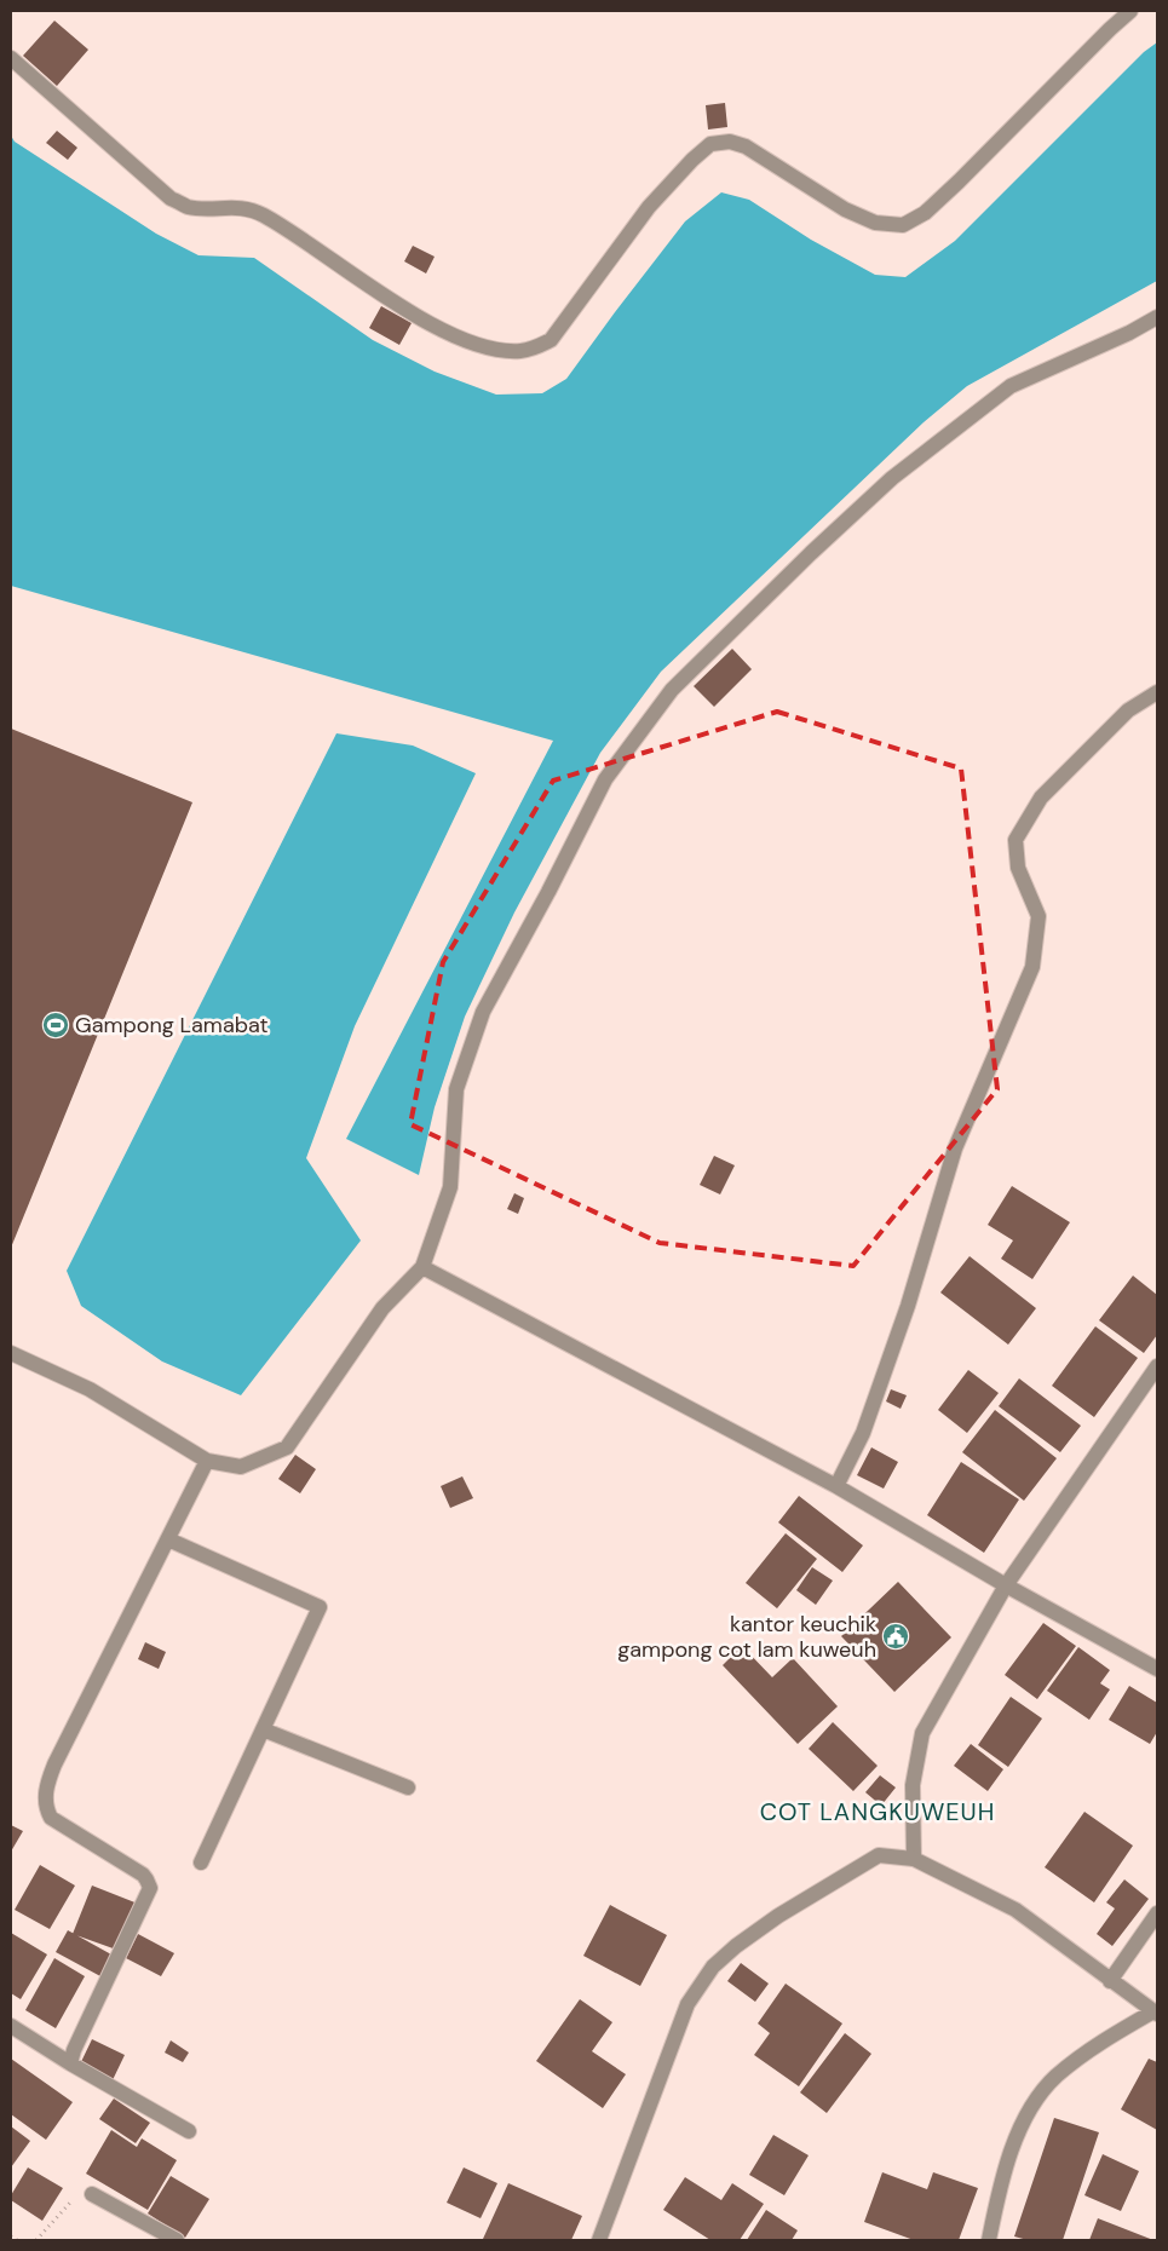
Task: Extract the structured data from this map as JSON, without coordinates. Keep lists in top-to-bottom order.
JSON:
{
  "districts": ["COT LANGKUWEUH"],
  "places": {
    "sports": ["Gampong Lamabat"],
    "public building": ["kantor keuchik gampong cot lam kuweuh"]
  }
}
